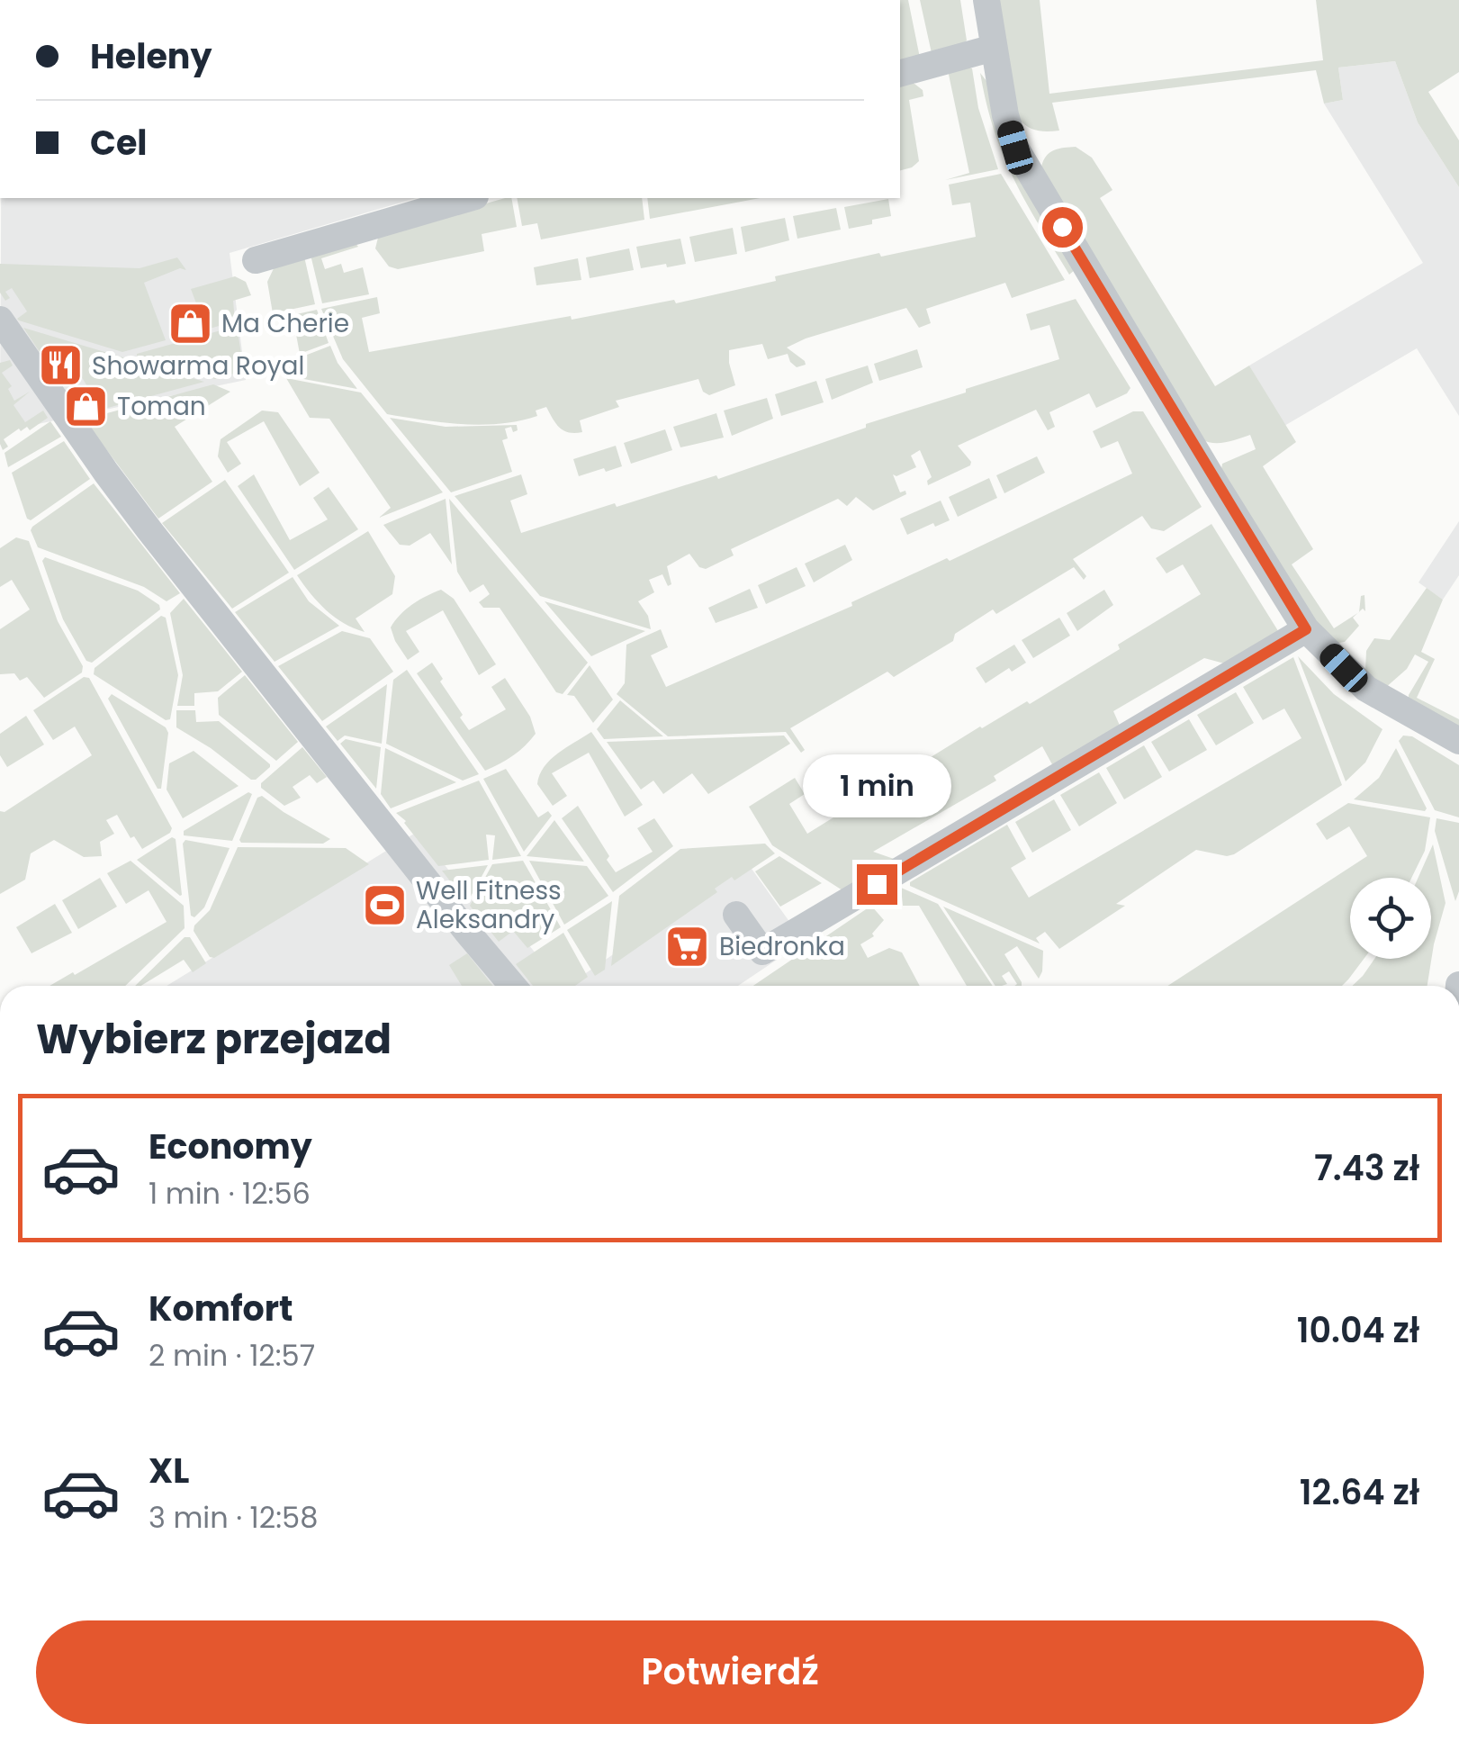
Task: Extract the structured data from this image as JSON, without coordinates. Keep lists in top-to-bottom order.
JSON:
{
  "places": {
    "shop": ["Ma Cherie", "Toman"],
    "restaurant": ["Showarma Royal"],
    "sports": ["Well Fitness Aleksandry"],
    "supermarket": ["Biedronka"]
  },
  "page": {
    "banner": ["Heleny", "Cel"],
    "bubble": "1 min",
    "heading": "Wybierz przejazd",
    "list": [
      {
        "name": "Economy",
        "note": "1 min · 12:56",
        "value": "7.43 zł"
      },
      {
        "name": "Komfort",
        "note": "2 min · 12:57",
        "value": "10.04 zł"
      },
      {
        "name": "XL",
        "note": "3 min · 12:58",
        "value": "12.64 zł"
      }
    ],
    "buttons": "Potwierdź"
  }
}
